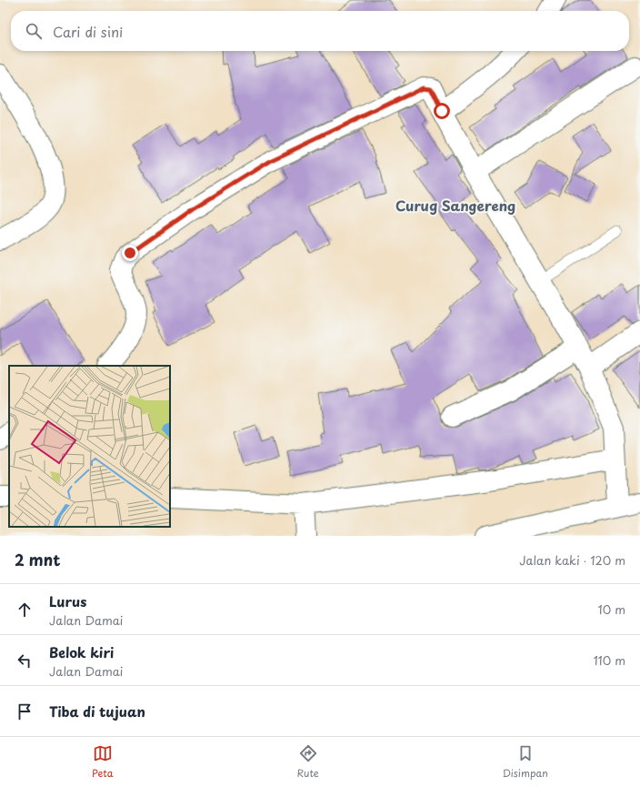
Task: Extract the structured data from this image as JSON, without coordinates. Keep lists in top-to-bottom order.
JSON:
{
  "districts": ["Curug Sangereng"],
  "page": {
    "search": "Cari di sini",
    "heading": ["2 mnt", "Jalan kaki · 120 m"],
    "list": [
      ["Lurus", "Jalan Damai", "10 m"],
      ["Belok kiri", "Jalan Damai", "110 m"],
      "Tiba di tujuan"
    ],
    "nav": ["Peta", "Rute", "Disimpan"]
  }
}
